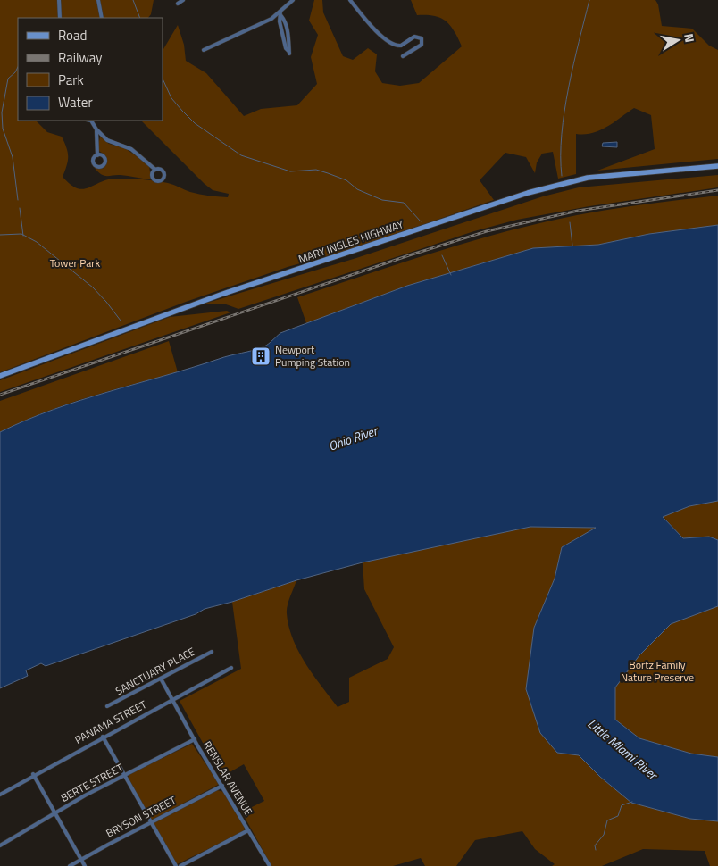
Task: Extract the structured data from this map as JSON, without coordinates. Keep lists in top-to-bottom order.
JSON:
{
  "streets": {
    "street": [
      "MARY INGLES HIGHWAY",
      "SANCTUARY PLACE",
      "PANAMA STREET",
      "RENSLAR AVENUE",
      "BERTE STREET",
      "BRYSON STREET"
    ]
  },
  "crossings": [
    ["SANCTUARY PLACE", "RENSLAR AVENUE"],
    ["PANAMA STREET", "RENSLAR AVENUE"],
    ["RENSLAR AVENUE", "BERTE STREET"],
    ["RENSLAR AVENUE", "BRYSON STREET"]
  ],
  "water": ["Ohio River", "Little Miami River"],
  "parks": ["Tower Park", "Bortz Family Nature Preserve"],
  "places": {
    "building": ["Newport Pumping Station"]
  },
  "legend": [
    "Road",
    "Railway",
    "Park",
    "Water"
  ],
  "north": "right"
}
